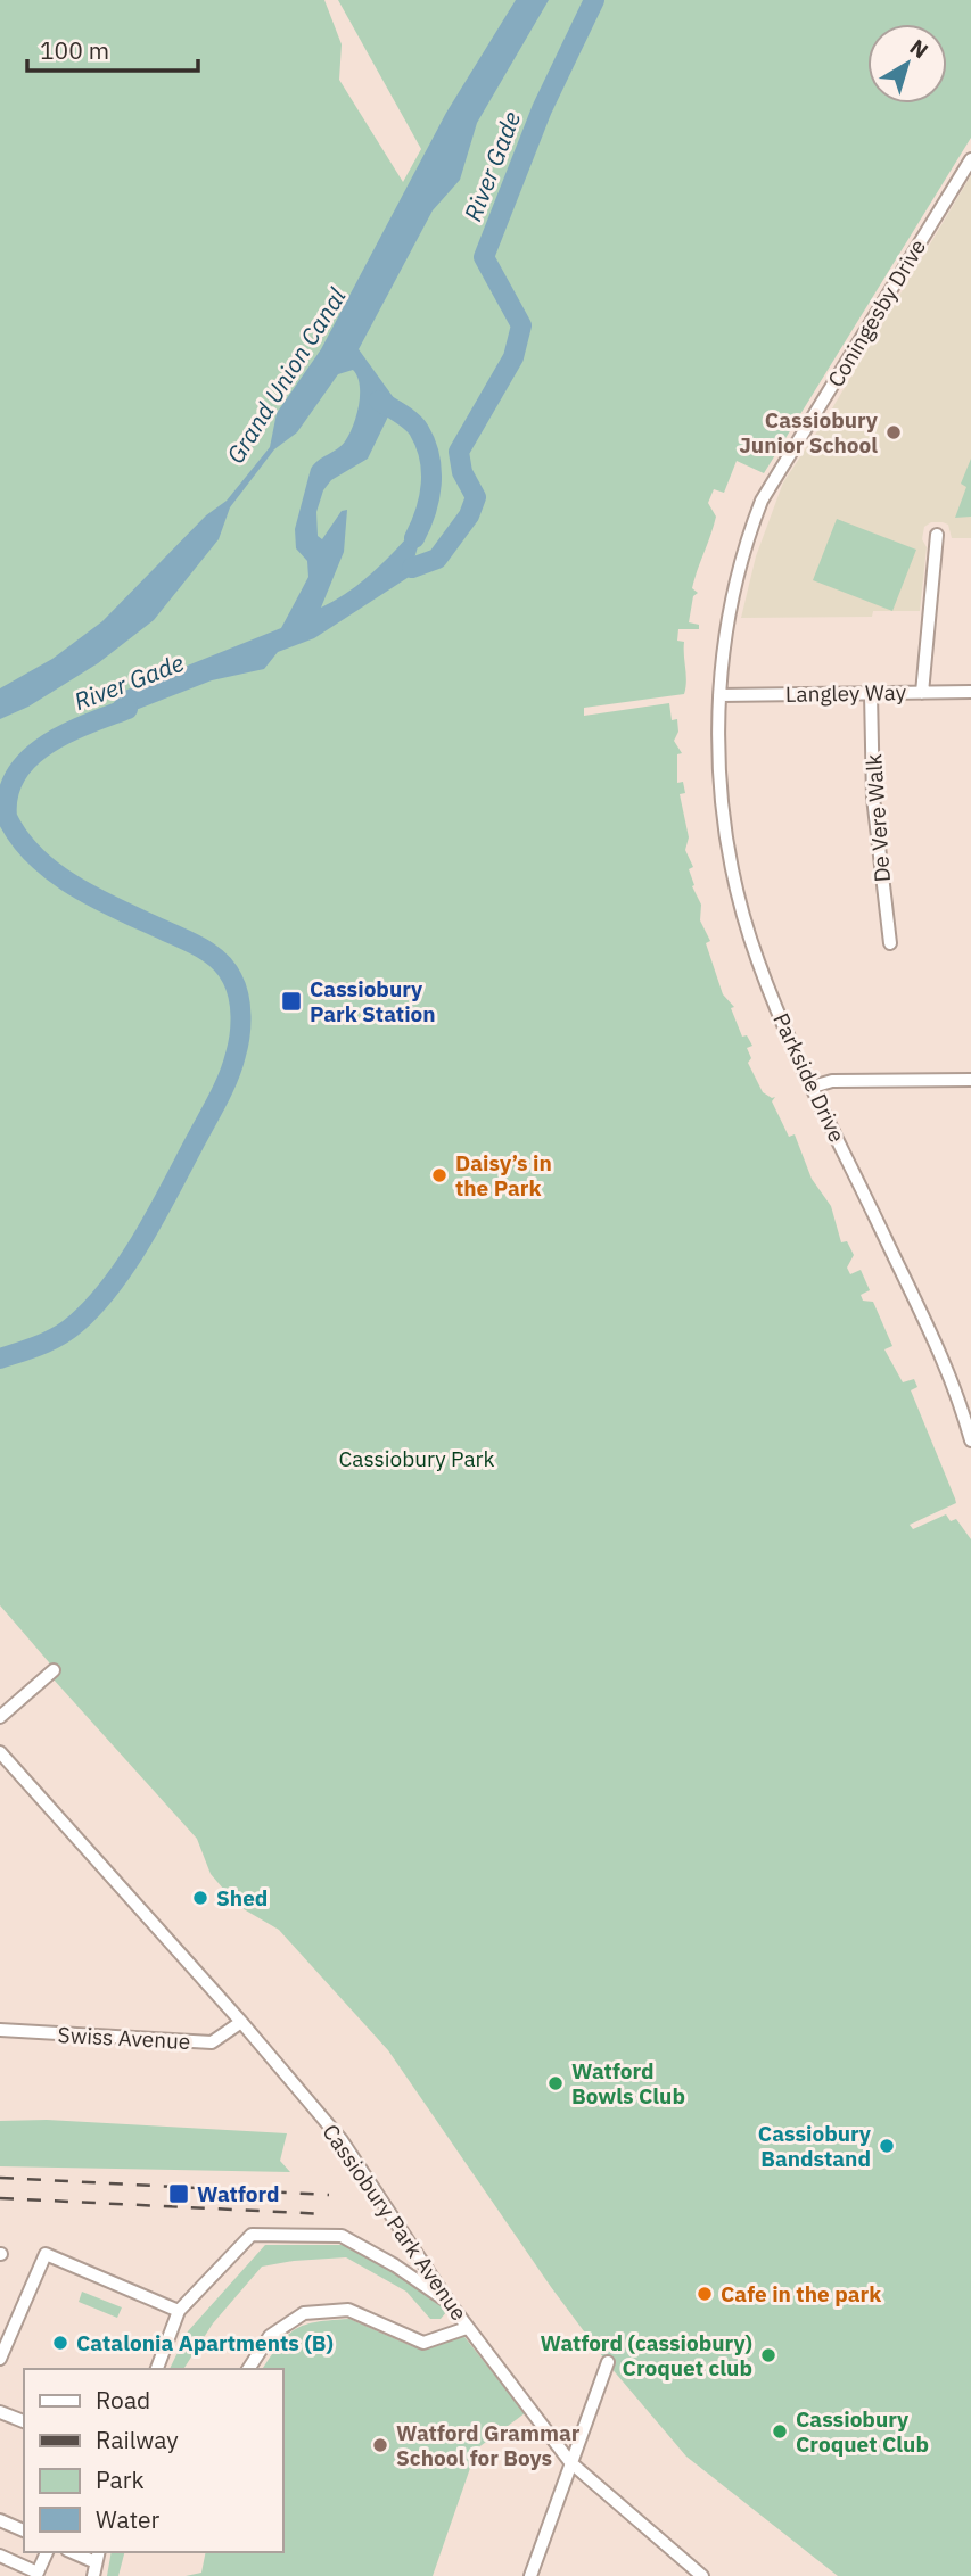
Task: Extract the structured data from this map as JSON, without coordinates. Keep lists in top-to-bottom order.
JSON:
{
  "streets": {
    "street": [
      "Coningesby Drive",
      "Langley Way",
      "De Vere Walk",
      "Parkside Drive",
      "Swiss Avenue",
      "Cassiobury Park Avenue"
    ]
  },
  "crossings": [
    ["Coningesby Drive", "Langley Way"],
    ["Coningesby Drive", "Parkside Drive"],
    ["Langley Way", "De Vere Walk"],
    ["Langley Way", "Parkside Drive"],
    ["Swiss Avenue", "Cassiobury Park Avenue"]
  ],
  "water": ["River Gade", "Grand Union Canal"],
  "parks": ["Cassiobury Park"],
  "places": {
    "other": [
      "Cassiobury Junior School",
      "Daisy’s in the Park",
      "Shed",
      "Watford Bowls Club",
      "Cassiobury Bandstand",
      "Cafe in the park",
      "Catalonia Apartments (B)",
      "Watford (cassiobury) Croquet club",
      "Cassiobury Croquet Club",
      "Watford Grammar School for Boys"
    ],
    "transit": ["Cassiobury Park Station", "Watford"]
  },
  "legend": [
    "Road",
    "Railway",
    "Park",
    "Water"
  ],
  "scale_bar": "100 m",
  "north": "top right"
}
